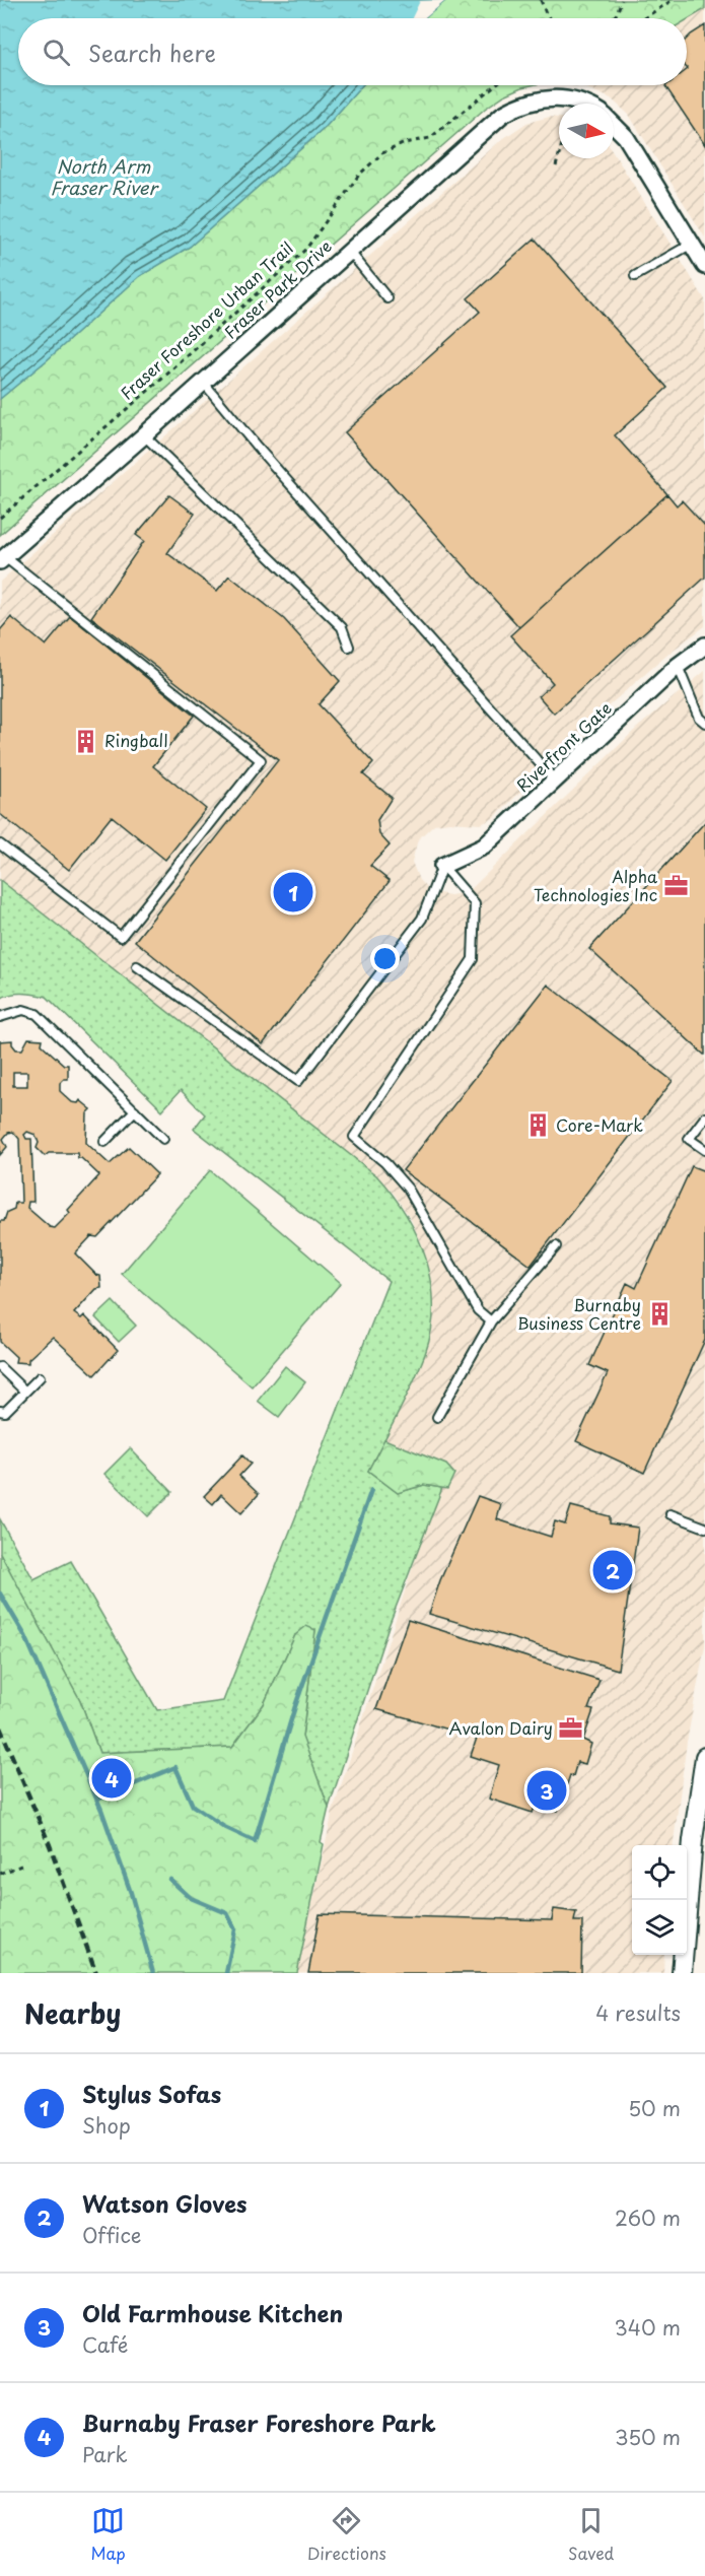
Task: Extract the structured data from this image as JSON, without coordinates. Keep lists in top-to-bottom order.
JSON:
{
  "streets": {
    "street": ["Fraser Park Drive", "Riverfront Gate"],
    "path": ["Fraser Foreshore Urban Trail"]
  },
  "water": ["North Arm Fraser River"],
  "places": {
    "building": ["Ringball", "Core-Mark", "Burnaby Business Centre"],
    "office": ["Alpha Technologies Inc", "Avalon Dairy"]
  },
  "north": "right",
  "page": {
    "search": "Search here",
    "pins": [
      "1",
      "2",
      "4",
      "3"
    ],
    "heading": ["Nearby", "4 results"],
    "list": [
      {
        "mark": "1",
        "name": "Stylus Sofas",
        "note": "Shop",
        "value": "50 m"
      },
      {
        "mark": "2",
        "name": "Watson Gloves",
        "note": "Office",
        "value": "260 m"
      },
      {
        "mark": "3",
        "name": "Old Farmhouse Kitchen",
        "note": "Café",
        "value": "340 m"
      },
      {
        "mark": "4",
        "name": "Burnaby Fraser Foreshore Park",
        "note": "Park",
        "value": "350 m"
      }
    ],
    "nav": ["Map", "Directions", "Saved"]
  }
}
